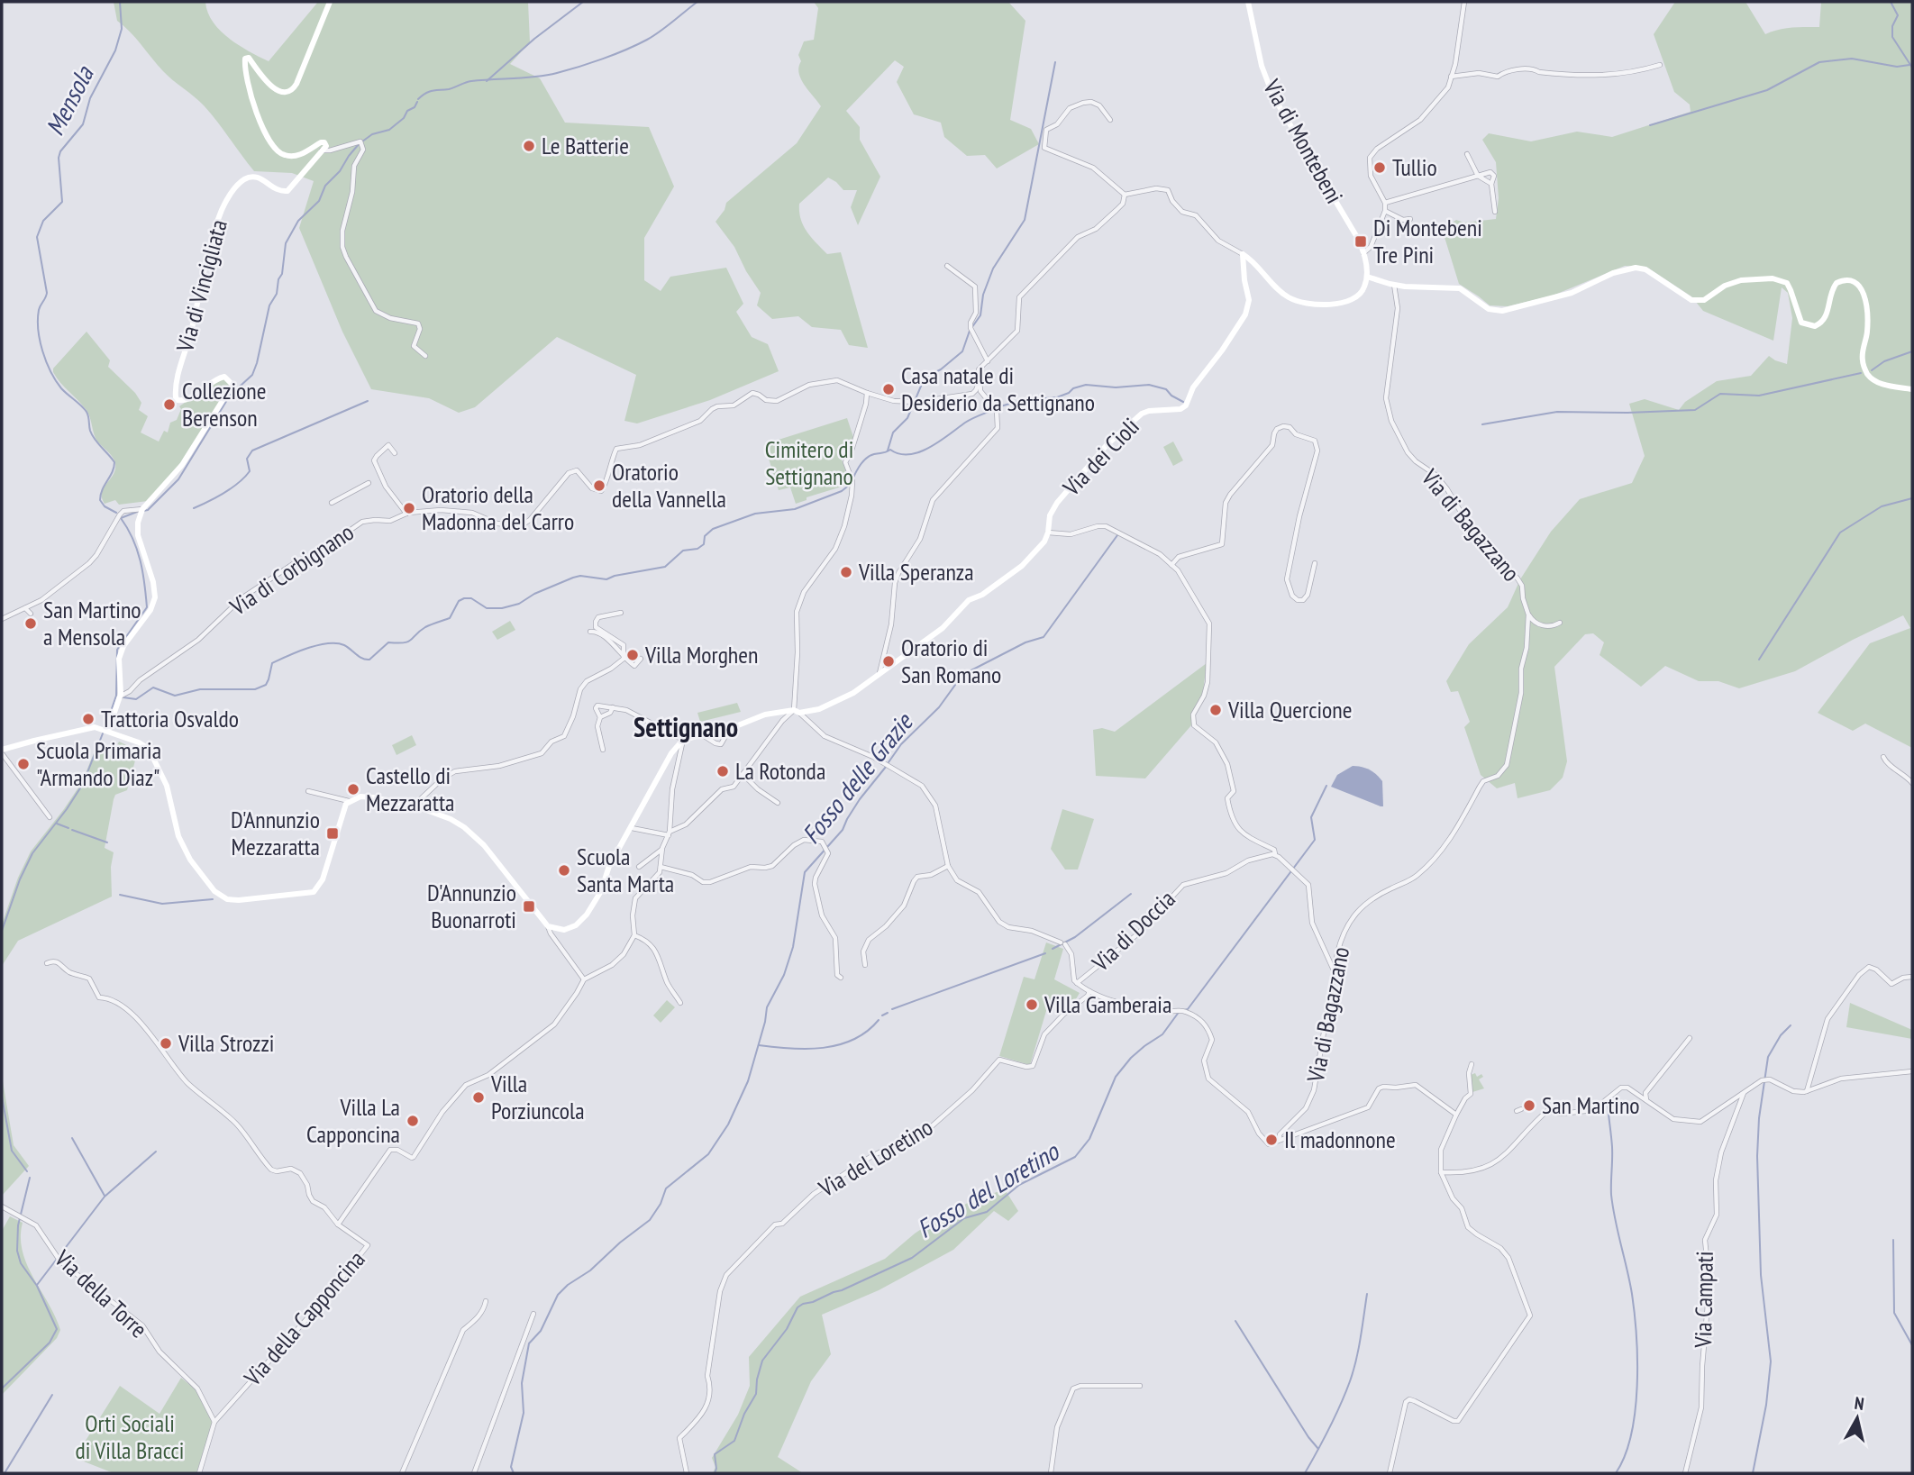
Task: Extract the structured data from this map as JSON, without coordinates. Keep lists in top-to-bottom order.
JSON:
{
  "streets": {
    "street": [
      "Via di Montebeni",
      "Via di Vincigliata",
      "Via dei Cioli",
      "Via di Bagazzano",
      "Via di Corbignano",
      "Via di Doccia",
      "Via del Loretino",
      "Via della Torre",
      "Via Campati",
      "Via della Capponcina"
    ]
  },
  "crossings": [
    ["Via della Torre", "Via della Capponcina"]
  ],
  "districts": ["Settignano"],
  "water": ["Mensola", "Fosso delle Grazie", "Fosso del Loretino"],
  "parks": ["Cimitero di Settignano", "Orti Sociali di Villa Bracci"],
  "places": {
    "other": [
      "Le Batterie",
      "Tullio",
      "Casa natale di Desiderio da Settignano",
      "Collezione Berenson",
      "Oratorio della Vannella",
      "Oratorio della Madonna del Carro",
      "Villa Speranza",
      "San Martino a Mensola",
      "Villa Morghen",
      "Oratorio di San Romano",
      "Villa Quercione",
      "Trattoria Osvaldo",
      "Scuola Primaria \"Armando Diaz\"",
      "La Rotonda",
      "Castello di Mezzaratta",
      "Scuola Santa Marta",
      "Villa Gamberaia",
      "Villa Strozzi",
      "Villa Porziuncola",
      "San Martino",
      "Villa La Capponcina",
      "Il madonnone"
    ],
    "transit": ["Di Montebeni Tre Pini", "D'Annunzio Mezzaratta", "D'Annunzio Buonarroti"]
  },
  "north": "top"
}
